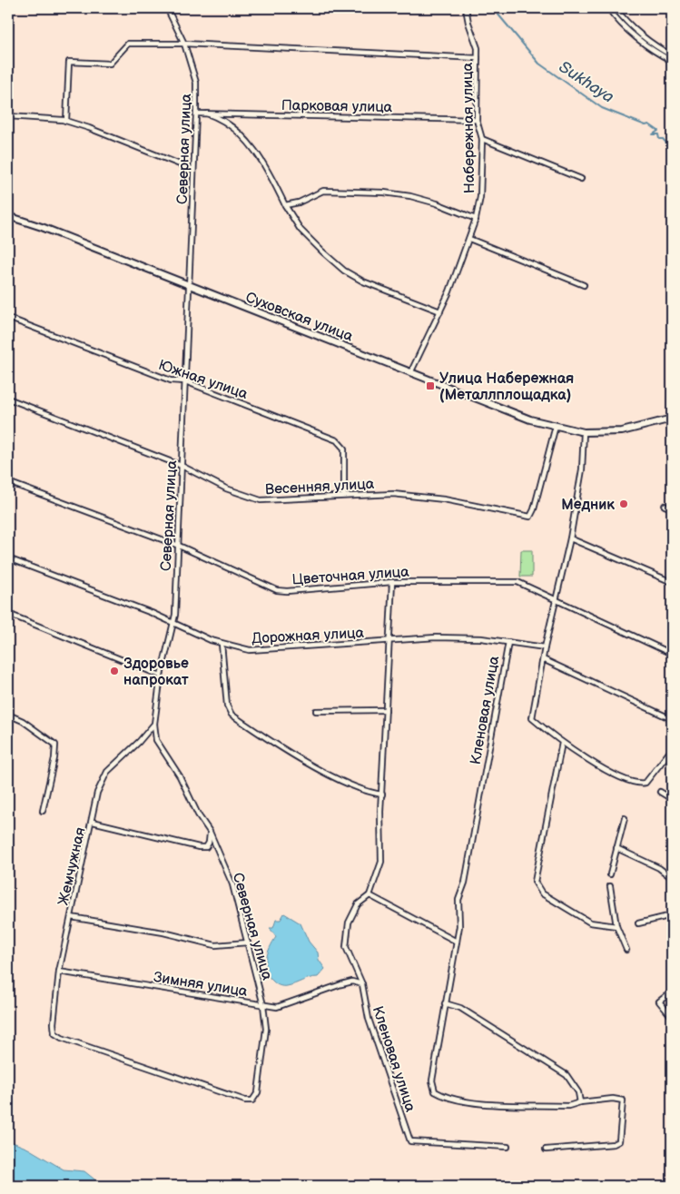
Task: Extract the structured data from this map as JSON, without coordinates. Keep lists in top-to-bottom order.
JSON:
{
  "streets": {
    "street": [
      "Парковая улица",
      "Набережная улица",
      "Северная улица",
      "Суховская улица",
      "Южная улица",
      "Весенняя улица",
      "Цветочная улица",
      "Дорожная улица",
      "Кленовая улица",
      "Жемчужная",
      "Зимняя улица"
    ]
  },
  "crossings": [
    ["Парковая улица", "Набережная улица"],
    ["Парковая улица", "Северная улица"],
    ["Набережная улица", "Суховская улица"],
    ["Северная улица", "Суховская улица"],
    ["Северная улица", "Южная улица"],
    ["Северная улица", "Весенняя улица"],
    ["Северная улица", "Цветочная улица"],
    ["Северная улица", "Дорожная улица"],
    ["Северная улица", "Жемчужная"],
    ["Северная улица", "Зимняя улица"],
    ["Суховская улица", "Весенняя улица"],
    ["Южная улица", "Весенняя улица"],
    ["Цветочная улица", "Кленовая улица"],
    ["Дорожная улица", "Кленовая улица"],
    ["Кленовая улица", "Зимняя улица"],
    ["Жемчужная", "Зимняя улица"]
  ],
  "water": ["Sukhaya"],
  "places": {
    "transit": ["Улица Набережная (Металлплощадка)"],
    "other": ["Медник", "Здоровье напрокат"]
  }
}
